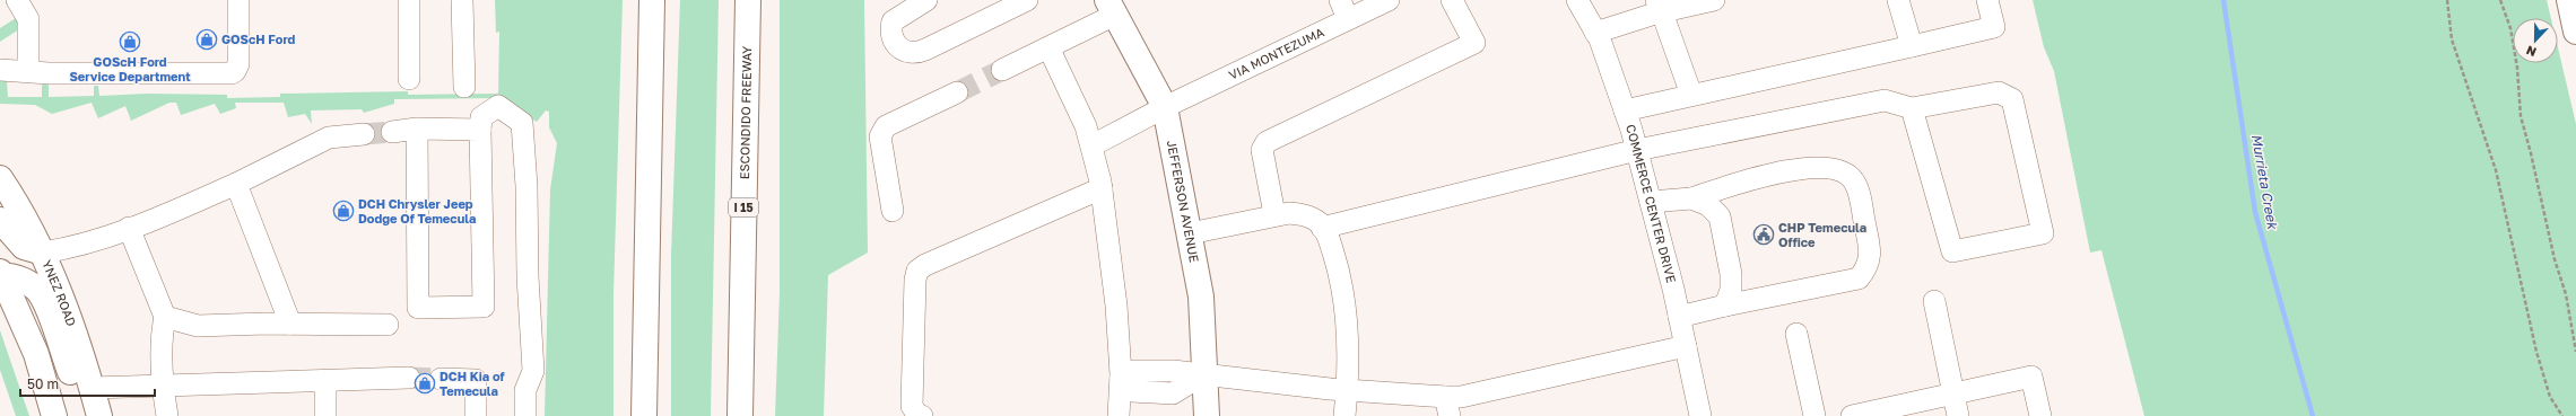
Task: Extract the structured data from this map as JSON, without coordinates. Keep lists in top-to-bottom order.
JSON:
{
  "streets": {
    "main road": [
      "ESCONDIDO FREEWAY",
      "JEFFERSON AVENUE",
      "I 15",
      "YNEZ ROAD"
    ],
    "street": ["VIA MONTEZUMA", "COMMERCE CENTER DRIVE"]
  },
  "crossings": [
    ["VIA MONTEZUMA", "JEFFERSON AVENUE"]
  ],
  "water": ["Murrieta Creek"],
  "places": {
    "shop": [
      "GOScH Ford",
      "GOScH Ford Service Department",
      "DCH Chrysler Jeep Dodge Of Temecula",
      "DCH Kia of Temecula"
    ],
    "public building": ["CHP Temecula Office"]
  },
  "scale_bar": "50 m",
  "north": "bottom"
}
